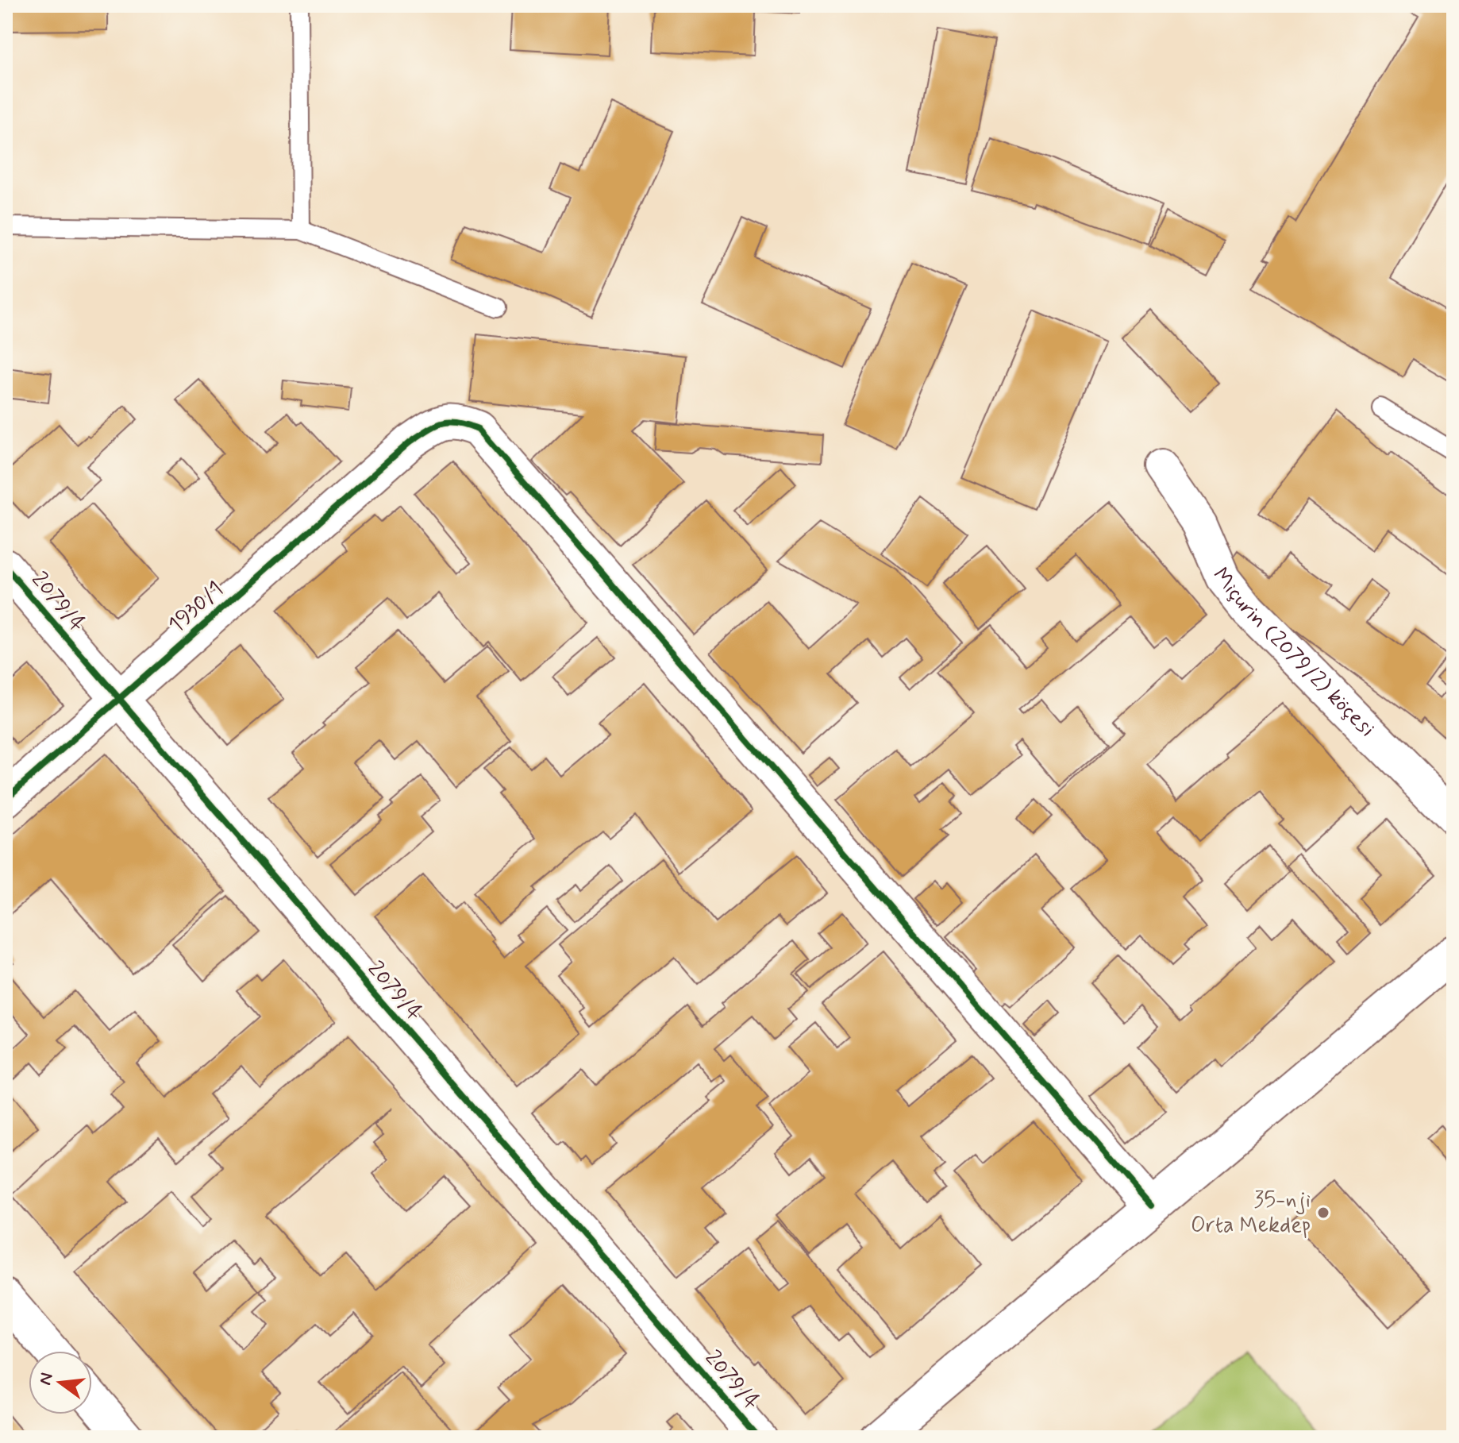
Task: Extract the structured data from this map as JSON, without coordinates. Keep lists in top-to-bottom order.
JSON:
{
  "streets": {
    "street": ["2079/4", "1930/1", "Miçurin (2079/2) köçesi"]
  },
  "crossings": [
    ["2079/4", "1930/1"]
  ],
  "places": ["35-nji Orta Mekdep"],
  "north": "left"
}
